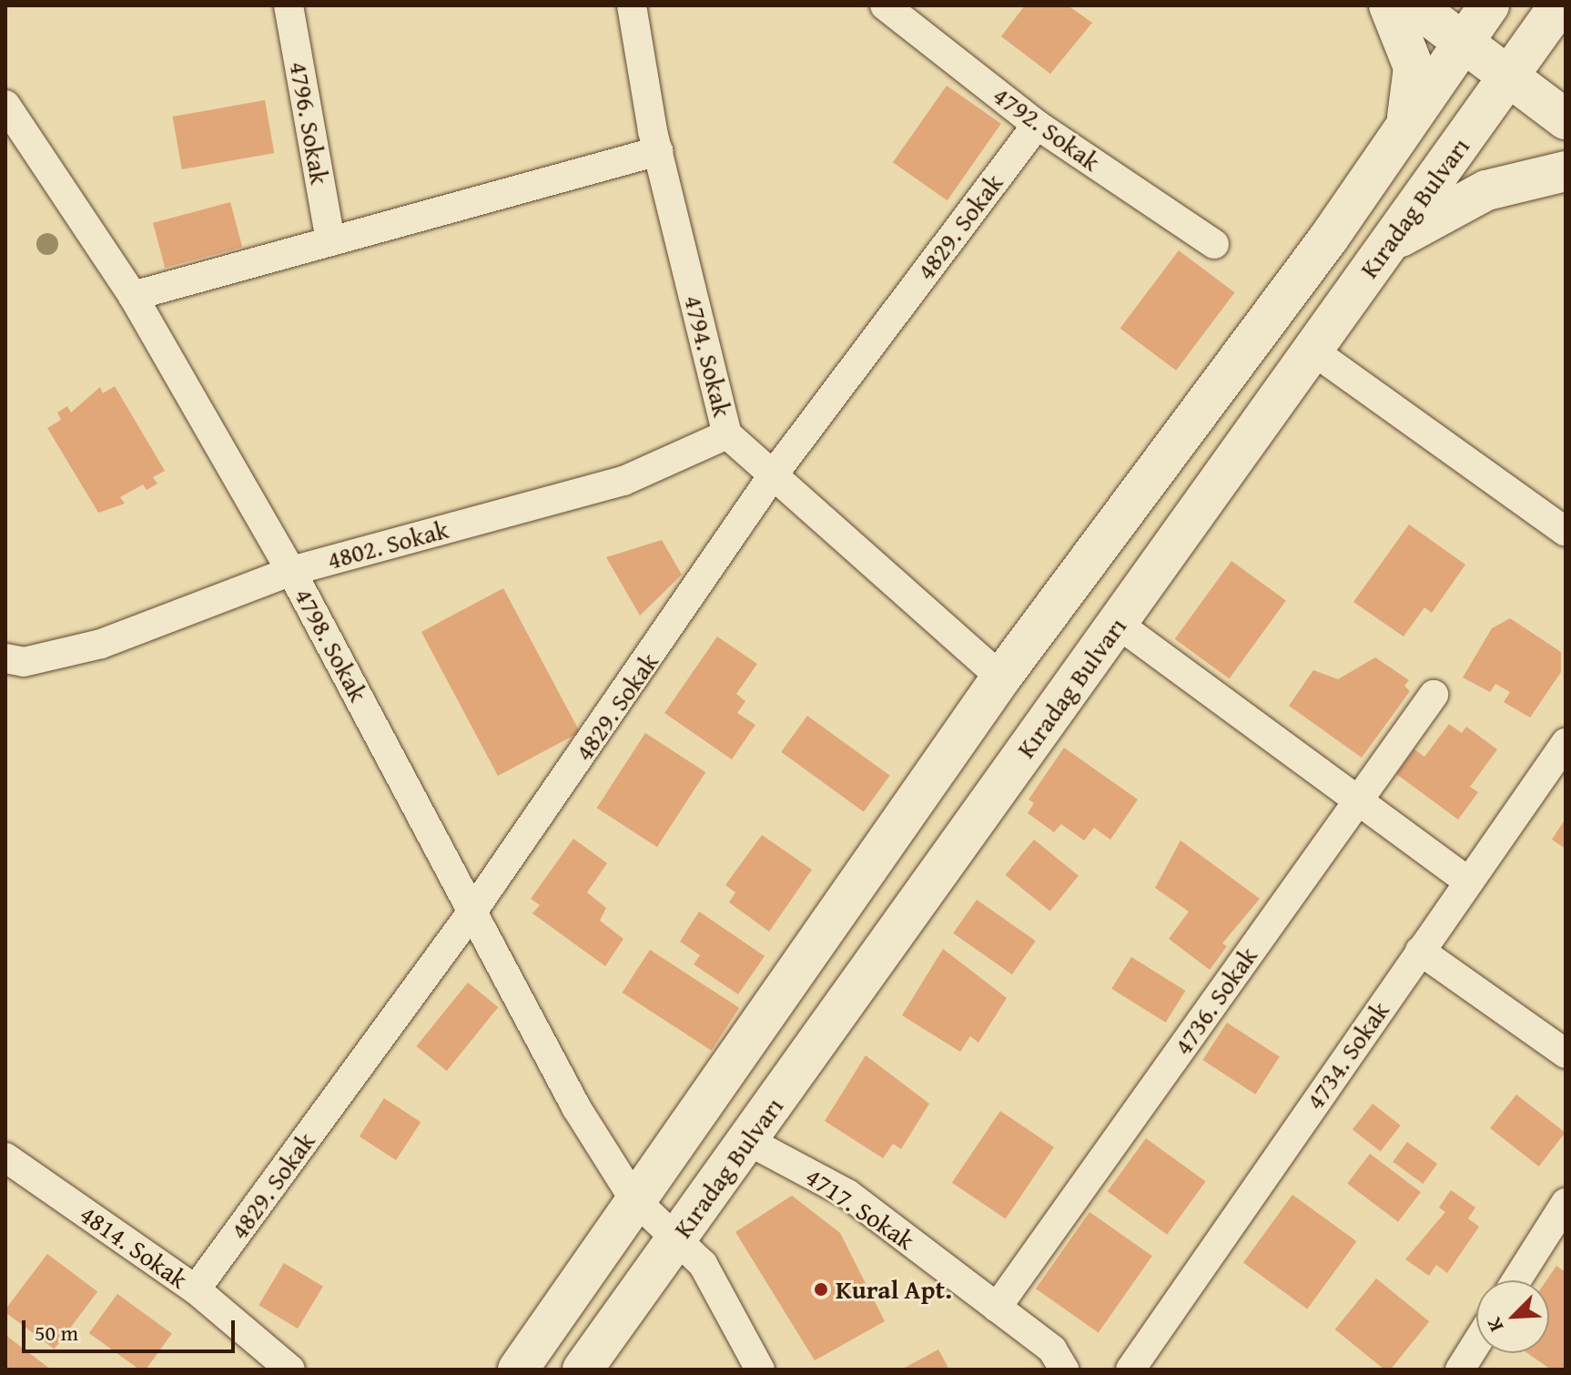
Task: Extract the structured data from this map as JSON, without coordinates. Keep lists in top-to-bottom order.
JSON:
{
  "streets": {
    "main road": ["Kıradag Bulvarı"],
    "street": [
      "4796. Sokak",
      "4792. Sokak",
      "4829. Sokak",
      "4794. Sokak",
      "4802. Sokak",
      "4798. Sokak",
      "4736. Sokak",
      "4734. Sokak",
      "4717. Sokak",
      "4814. Sokak"
    ]
  },
  "crossings": [
    ["4792. Sokak", "4829. Sokak"],
    ["Kıradag Bulvarı", "4794. Sokak"],
    ["Kıradag Bulvarı", "4798. Sokak"],
    ["Kıradag Bulvarı", "4717. Sokak"],
    ["4829. Sokak", "4794. Sokak"],
    ["4829. Sokak", "4798. Sokak"],
    ["4829. Sokak", "4814. Sokak"],
    ["4794. Sokak", "4802. Sokak"],
    ["4802. Sokak", "4798. Sokak"],
    ["4736. Sokak", "4717. Sokak"]
  ],
  "places": ["Kural Apt."],
  "scale_bar": "50 m",
  "north": "bottom left"
}
